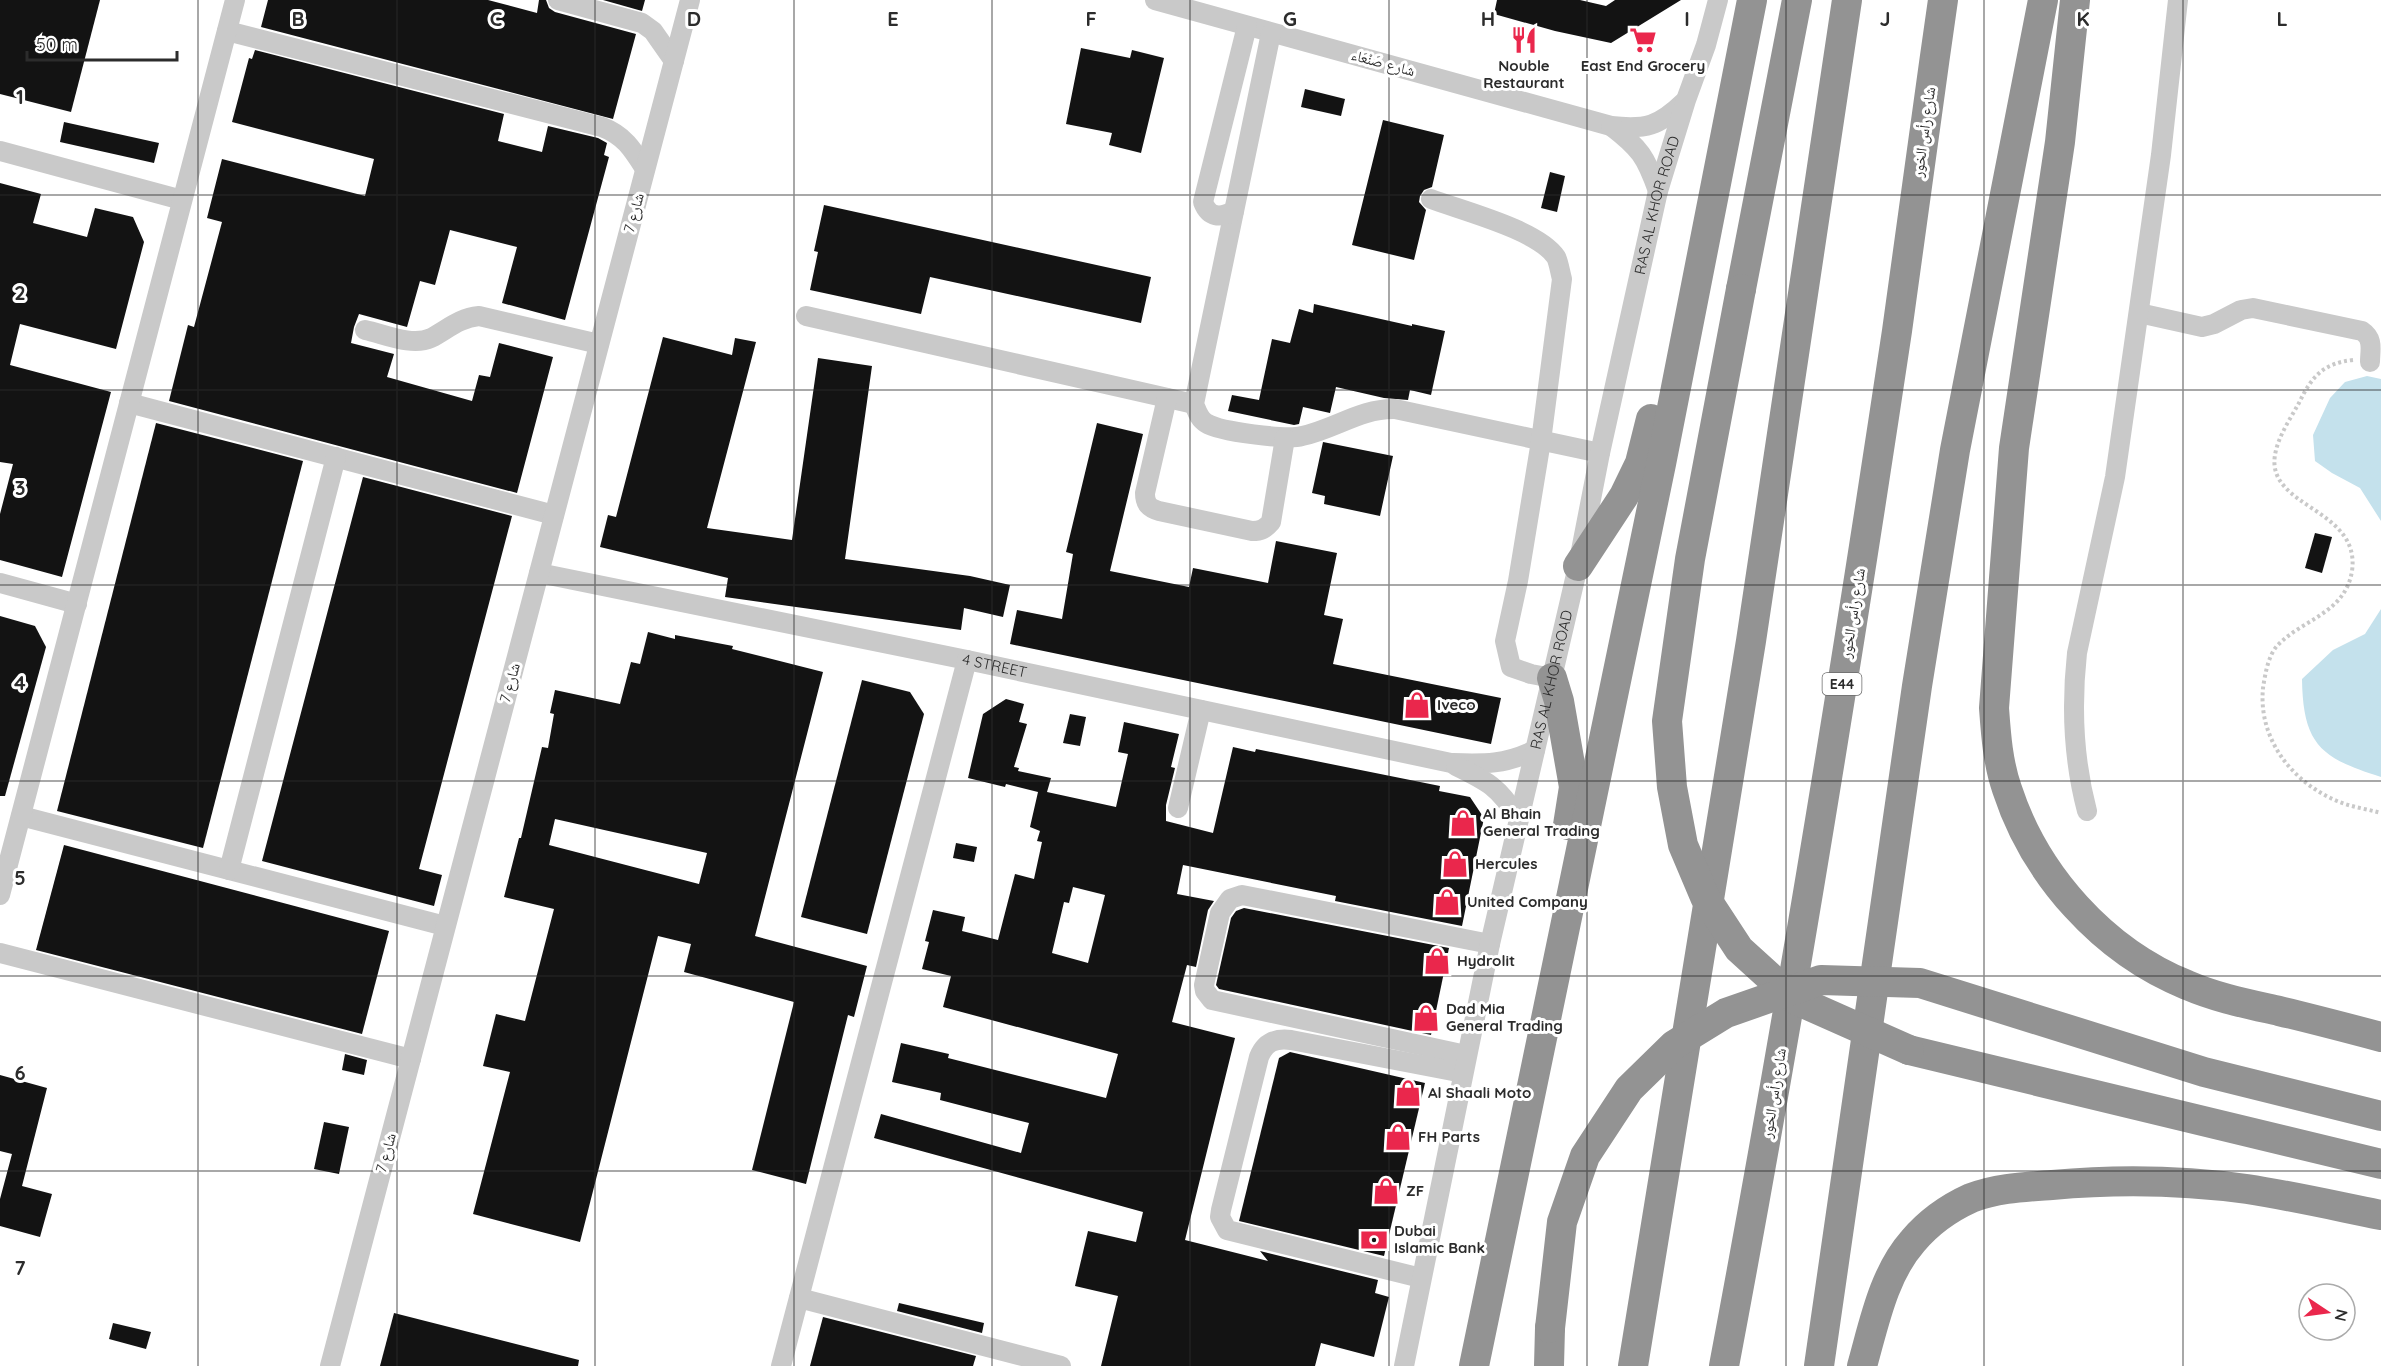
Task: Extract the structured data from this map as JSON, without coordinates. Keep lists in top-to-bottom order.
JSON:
{
  "streets": {
    "highway": ["شارع رأس الخور", "E44"],
    "street": [
      "شارع صَنْعَاء",
      "RAS AL KHOR ROAD",
      "شارع 7",
      "4 STREET"
    ]
  },
  "crossings": [
    ["شارع صَنْعَاء", "RAS AL KHOR ROAD"],
    ["RAS AL KHOR ROAD", "4 STREET"],
    ["شارع 7", "4 STREET"]
  ],
  "places": {
    "restaurant": ["Nouble Restaurant"],
    "supermarket": ["East End Grocery"],
    "shop": [
      "Iveco",
      "Al Bhain General Trading",
      "Hercules",
      "United Company",
      "Hydrolit",
      "Dad Mia General Trading",
      "Al Shaali Moto",
      "FH Parts",
      "ZF"
    ],
    "bank": ["Dubai Islamic Bank"]
  },
  "scale_bar": "50 m",
  "north": "right",
  "grid": {
    "columns": [
      "B",
      "C",
      "D",
      "E",
      "F",
      "G",
      "H",
      "I",
      "J",
      "K",
      "L"
    ],
    "rows": [
      "1",
      "2",
      "3",
      "4",
      "5",
      "6",
      "7"
    ]
  }
}
